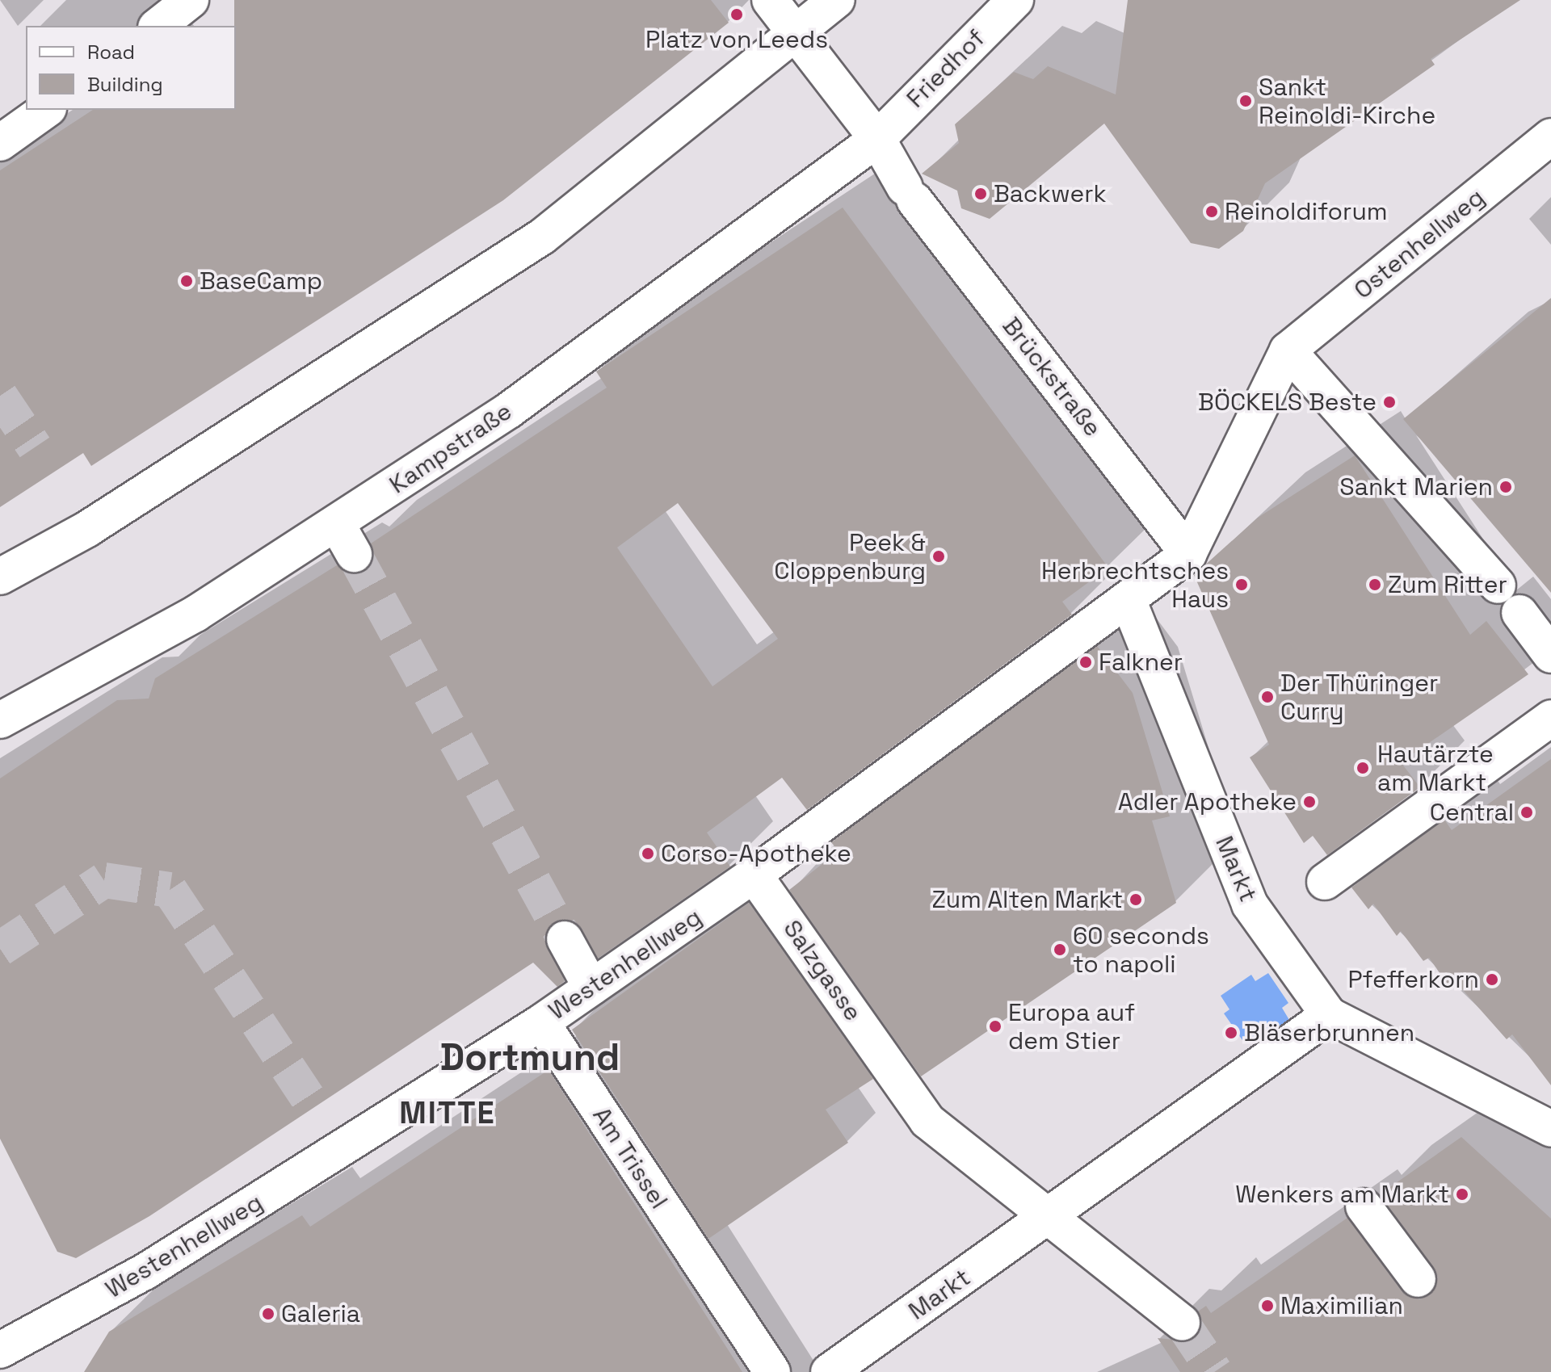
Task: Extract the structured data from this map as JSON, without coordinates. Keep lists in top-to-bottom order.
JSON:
{
  "streets": {
    "street": [
      "Friedhof",
      "Ostenhellweg",
      "Brückstraße",
      "Kampstraße",
      "Markt",
      "Westenhellweg",
      "Salzgasse",
      "Am Trissel"
    ]
  },
  "crossings": [
    ["Friedhof", "Brückstraße"],
    ["Friedhof", "Kampstraße"],
    ["Ostenhellweg", "Brückstraße"],
    ["Ostenhellweg", "Westenhellweg"],
    ["Brückstraße", "Kampstraße"],
    ["Brückstraße", "Westenhellweg"],
    ["Markt", "Westenhellweg"],
    ["Markt", "Salzgasse"],
    ["Westenhellweg", "Salzgasse"],
    ["Westenhellweg", "Am Trissel"]
  ],
  "districts": ["Dortmund", "MITTE"],
  "places": [
    "Platz von Leeds",
    "Sankt Reinoldi-Kirche",
    "Backwerk",
    "Reinoldiforum",
    "BaseCamp",
    "BÖCKELS Beste",
    "Sankt Marien",
    "Peek & Cloppenburg",
    "Herbrechtsches Haus",
    "Zum Ritter",
    "Falkner",
    "Der Thüringer Curry",
    "Hautärzte am Markt",
    "Adler Apotheke",
    "Central",
    "Corso-Apotheke",
    "Zum Alten Markt",
    "60 seconds to napoli",
    "Pfefferkorn",
    "Europa auf dem Stier",
    "Bläserbrunnen",
    "Wenkers am Markt",
    "Maximilian",
    "Galeria"
  ],
  "legend": ["Road", "Building"]
}
